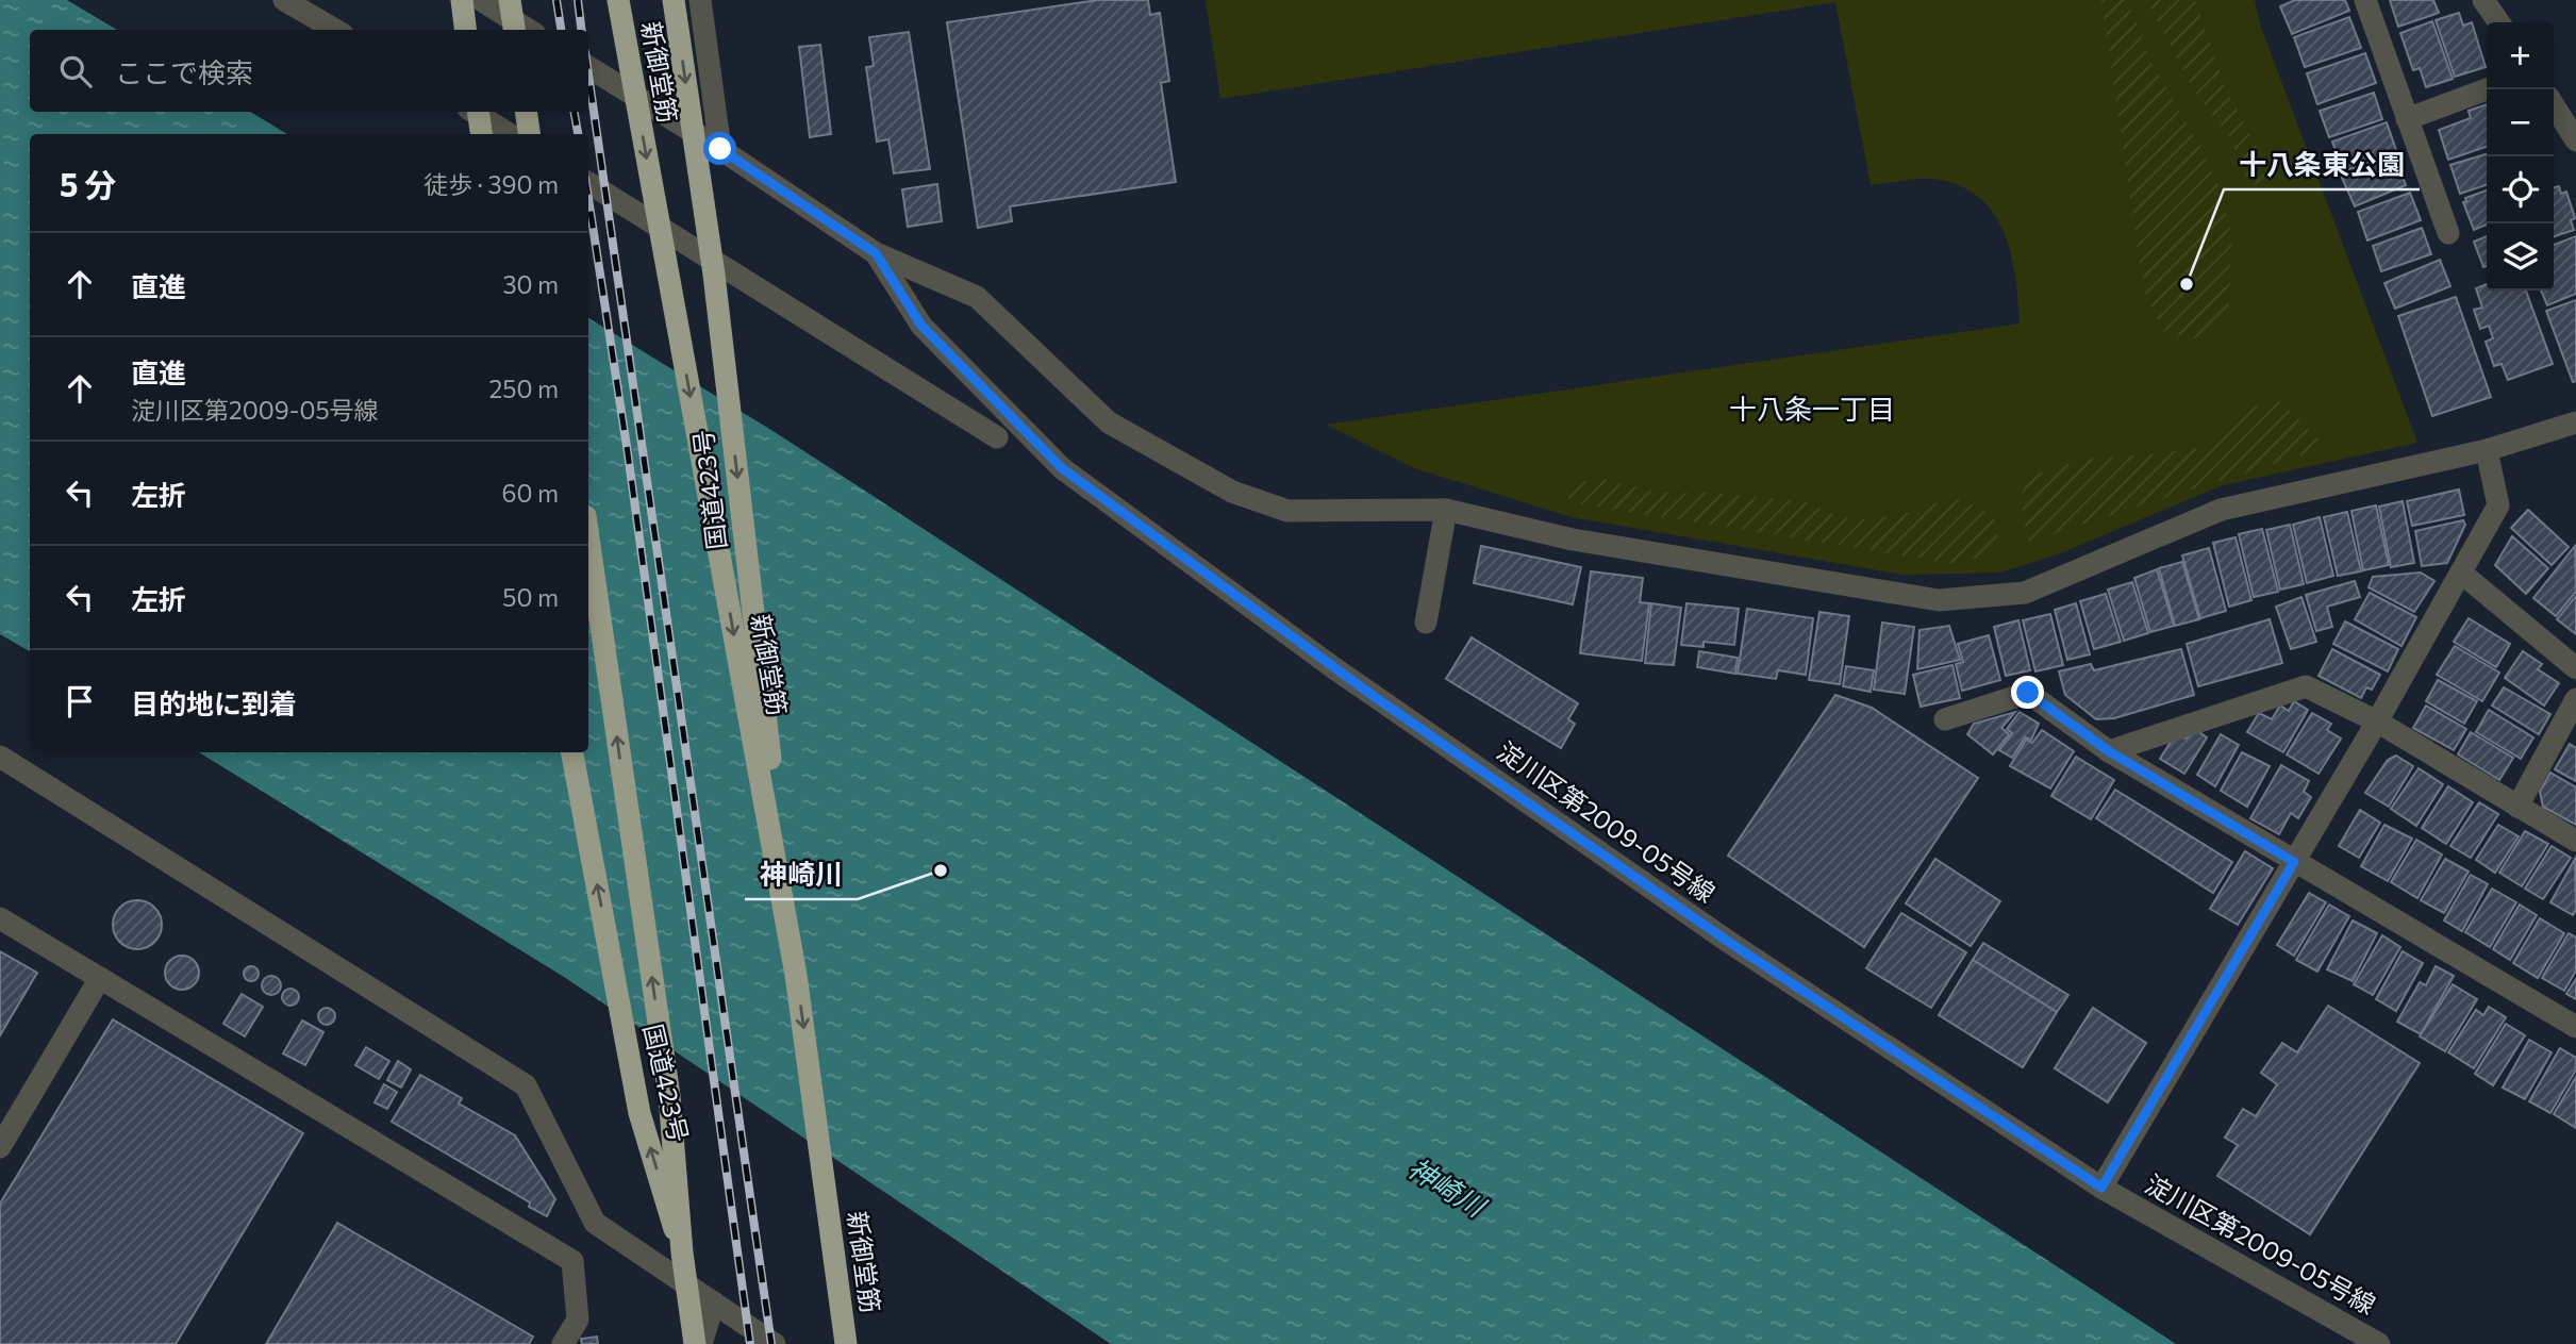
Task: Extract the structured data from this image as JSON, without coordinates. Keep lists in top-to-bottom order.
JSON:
{
  "streets": {
    "highway": ["新御堂筋", "国道423号"],
    "street": ["淀川区第2009-05号線"]
  },
  "crossings": [
    ["新御堂筋", "国道423号"]
  ],
  "districts": ["十八条一丁目"],
  "water": ["神崎川"],
  "places": ["十八条東公園", "神崎川"],
  "page": {
    "map_buttons": ["+", "−"],
    "search": "ここで検索",
    "heading": ["5 分", "徒歩 · 390 m"],
    "list": [
      ["直進", "30 m"],
      ["直進", "淀川区第2009-05号線", "250 m"],
      ["左折", "60 m"],
      ["左折", "50 m"],
      "目的地に到着"
    ]
  }
}
